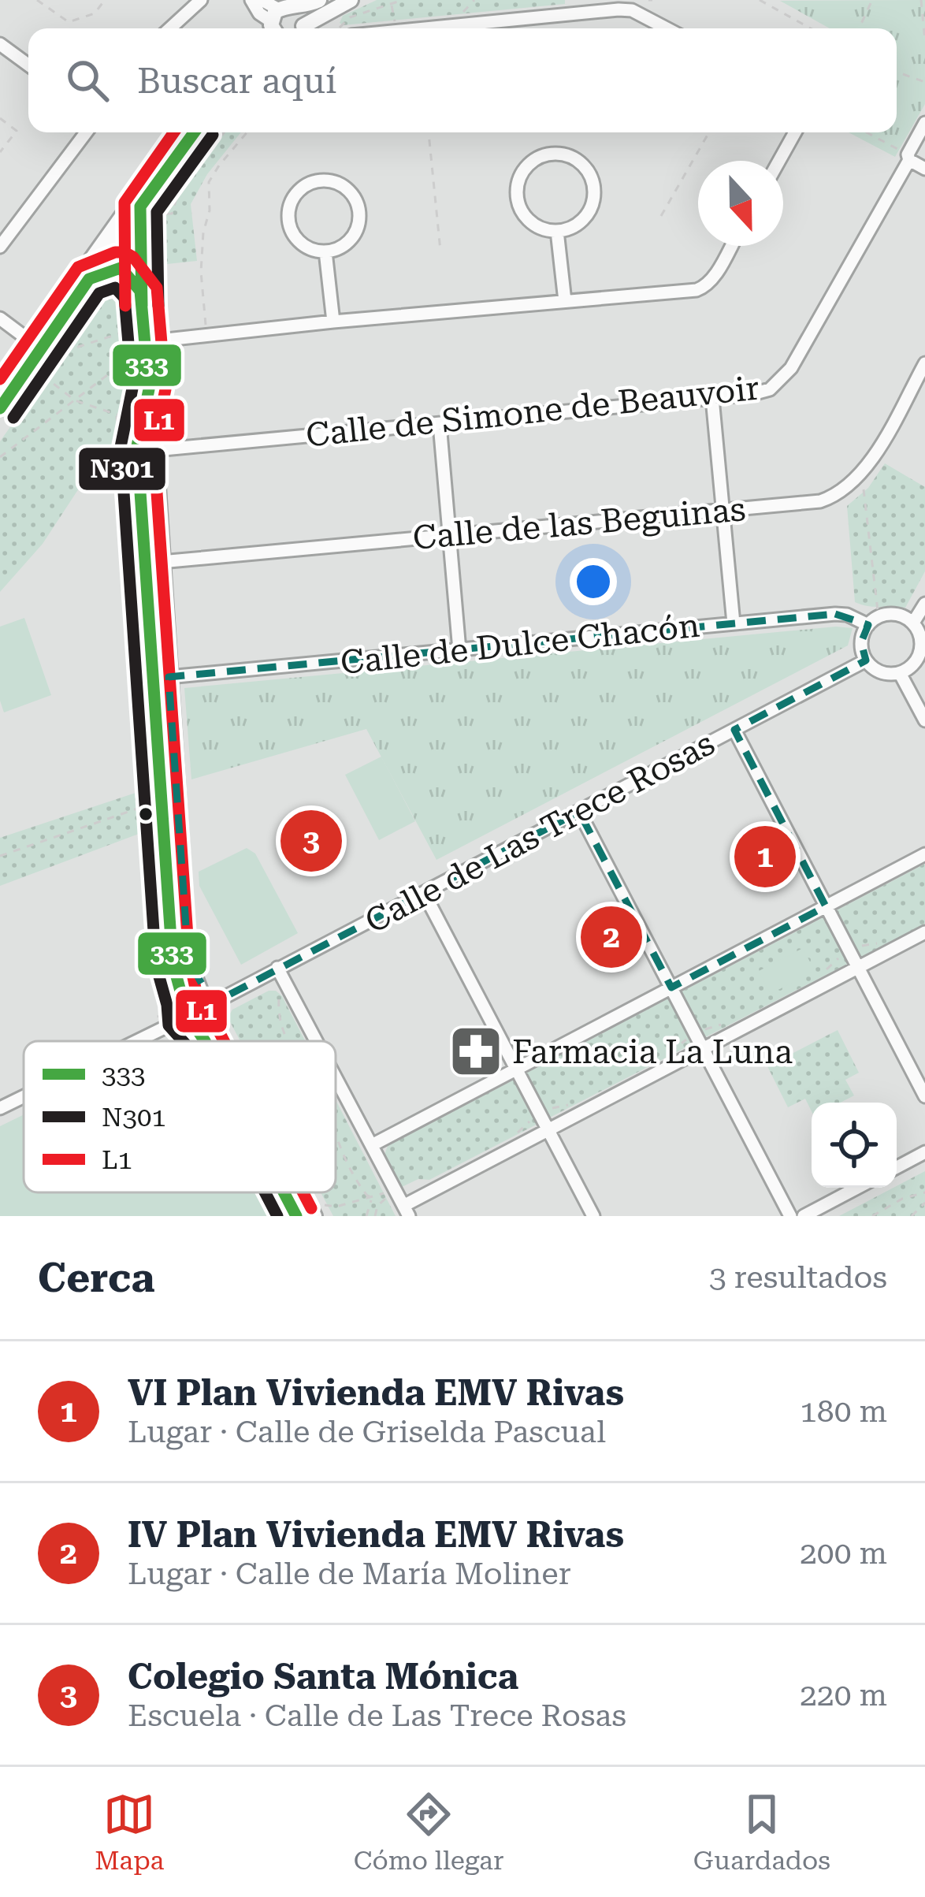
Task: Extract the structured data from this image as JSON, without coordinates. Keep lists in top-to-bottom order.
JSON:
{
  "streets": {
    "street": [
      "Calle de Simone de Beauvoir",
      "Calle de las Beguinas",
      "Calle de Dulce Chacón",
      "Calle de Las Trece Rosas"
    ]
  },
  "crossings": [
    ["Calle de Dulce Chacón", "Calle de Las Trece Rosas"]
  ],
  "places": {
    "pharmacy": ["Farmacia La Luna"]
  },
  "lines": ["transit line 333", "transit line L1", "transit line N301"],
  "legend": ["333", "N301", "L1"],
  "north": "bottom",
  "page": {
    "search": "Buscar aquí",
    "pins": ["3", "1", "2"],
    "heading": ["Cerca", "3 resultados"],
    "list": [
      {
        "mark": "1",
        "name": "VI Plan Vivienda EMV Rivas",
        "note": "Lugar · Calle de Griselda Pascual",
        "value": "180 m"
      },
      {
        "mark": "2",
        "name": "IV Plan Vivienda EMV Rivas",
        "note": "Lugar · Calle de María Moliner",
        "value": "200 m"
      },
      {
        "mark": "3",
        "name": "Colegio Santa Mónica",
        "note": "Escuela · Calle de Las Trece Rosas",
        "value": "220 m"
      }
    ],
    "nav": ["Mapa", "Cómo llegar", "Guardados"]
  }
}
